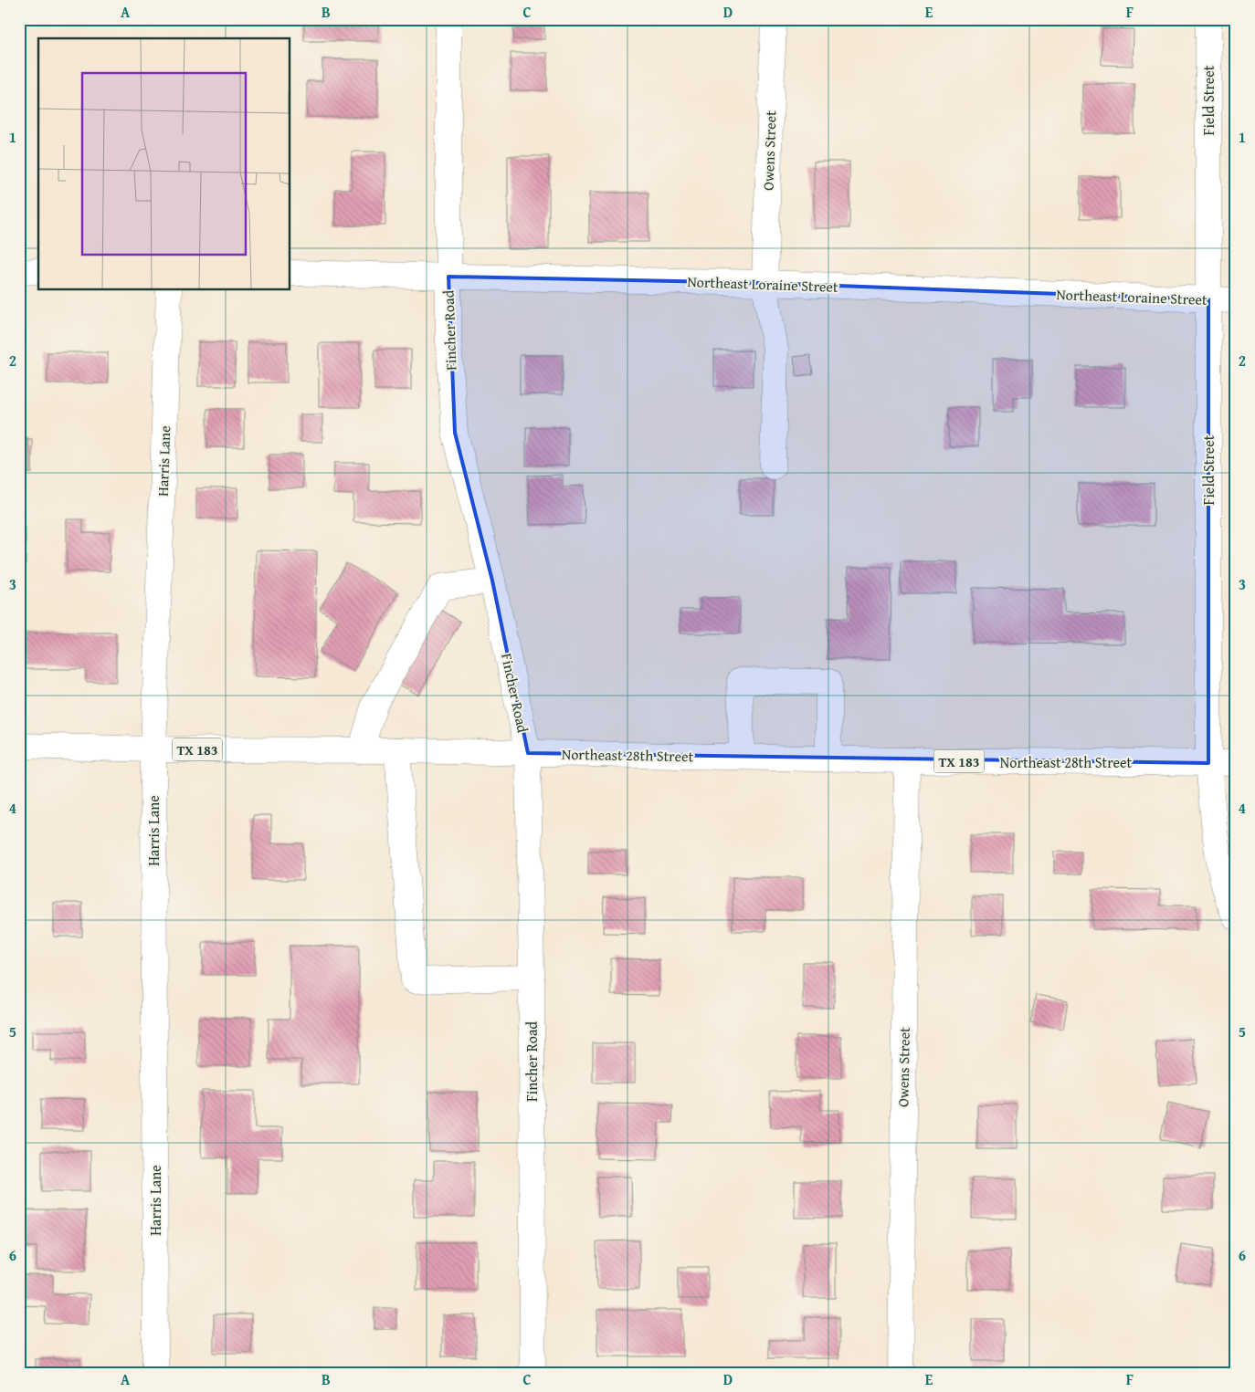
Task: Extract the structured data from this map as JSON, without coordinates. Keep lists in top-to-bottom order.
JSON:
{
  "streets": {
    "street": [
      "Field Street",
      "Owens Street",
      "Northeast Loraine Street",
      "Fincher Road",
      "Harris Lane",
      "TX 183",
      "Northeast 28th Street"
    ]
  },
  "crossings": [
    ["Field Street", "Northeast Loraine Street"],
    ["Field Street", "Northeast 28th Street"],
    ["Owens Street", "Northeast Loraine Street"],
    ["Owens Street", "Northeast 28th Street"],
    ["Northeast Loraine Street", "Fincher Road"],
    ["Fincher Road", "Northeast 28th Street"],
    ["Harris Lane", "Northeast 28th Street"]
  ],
  "grid": {
    "columns": [
      "A",
      "B",
      "C",
      "D",
      "E",
      "F"
    ],
    "rows": [
      "1",
      "2",
      "3",
      "4",
      "5",
      "6"
    ]
  }
}
